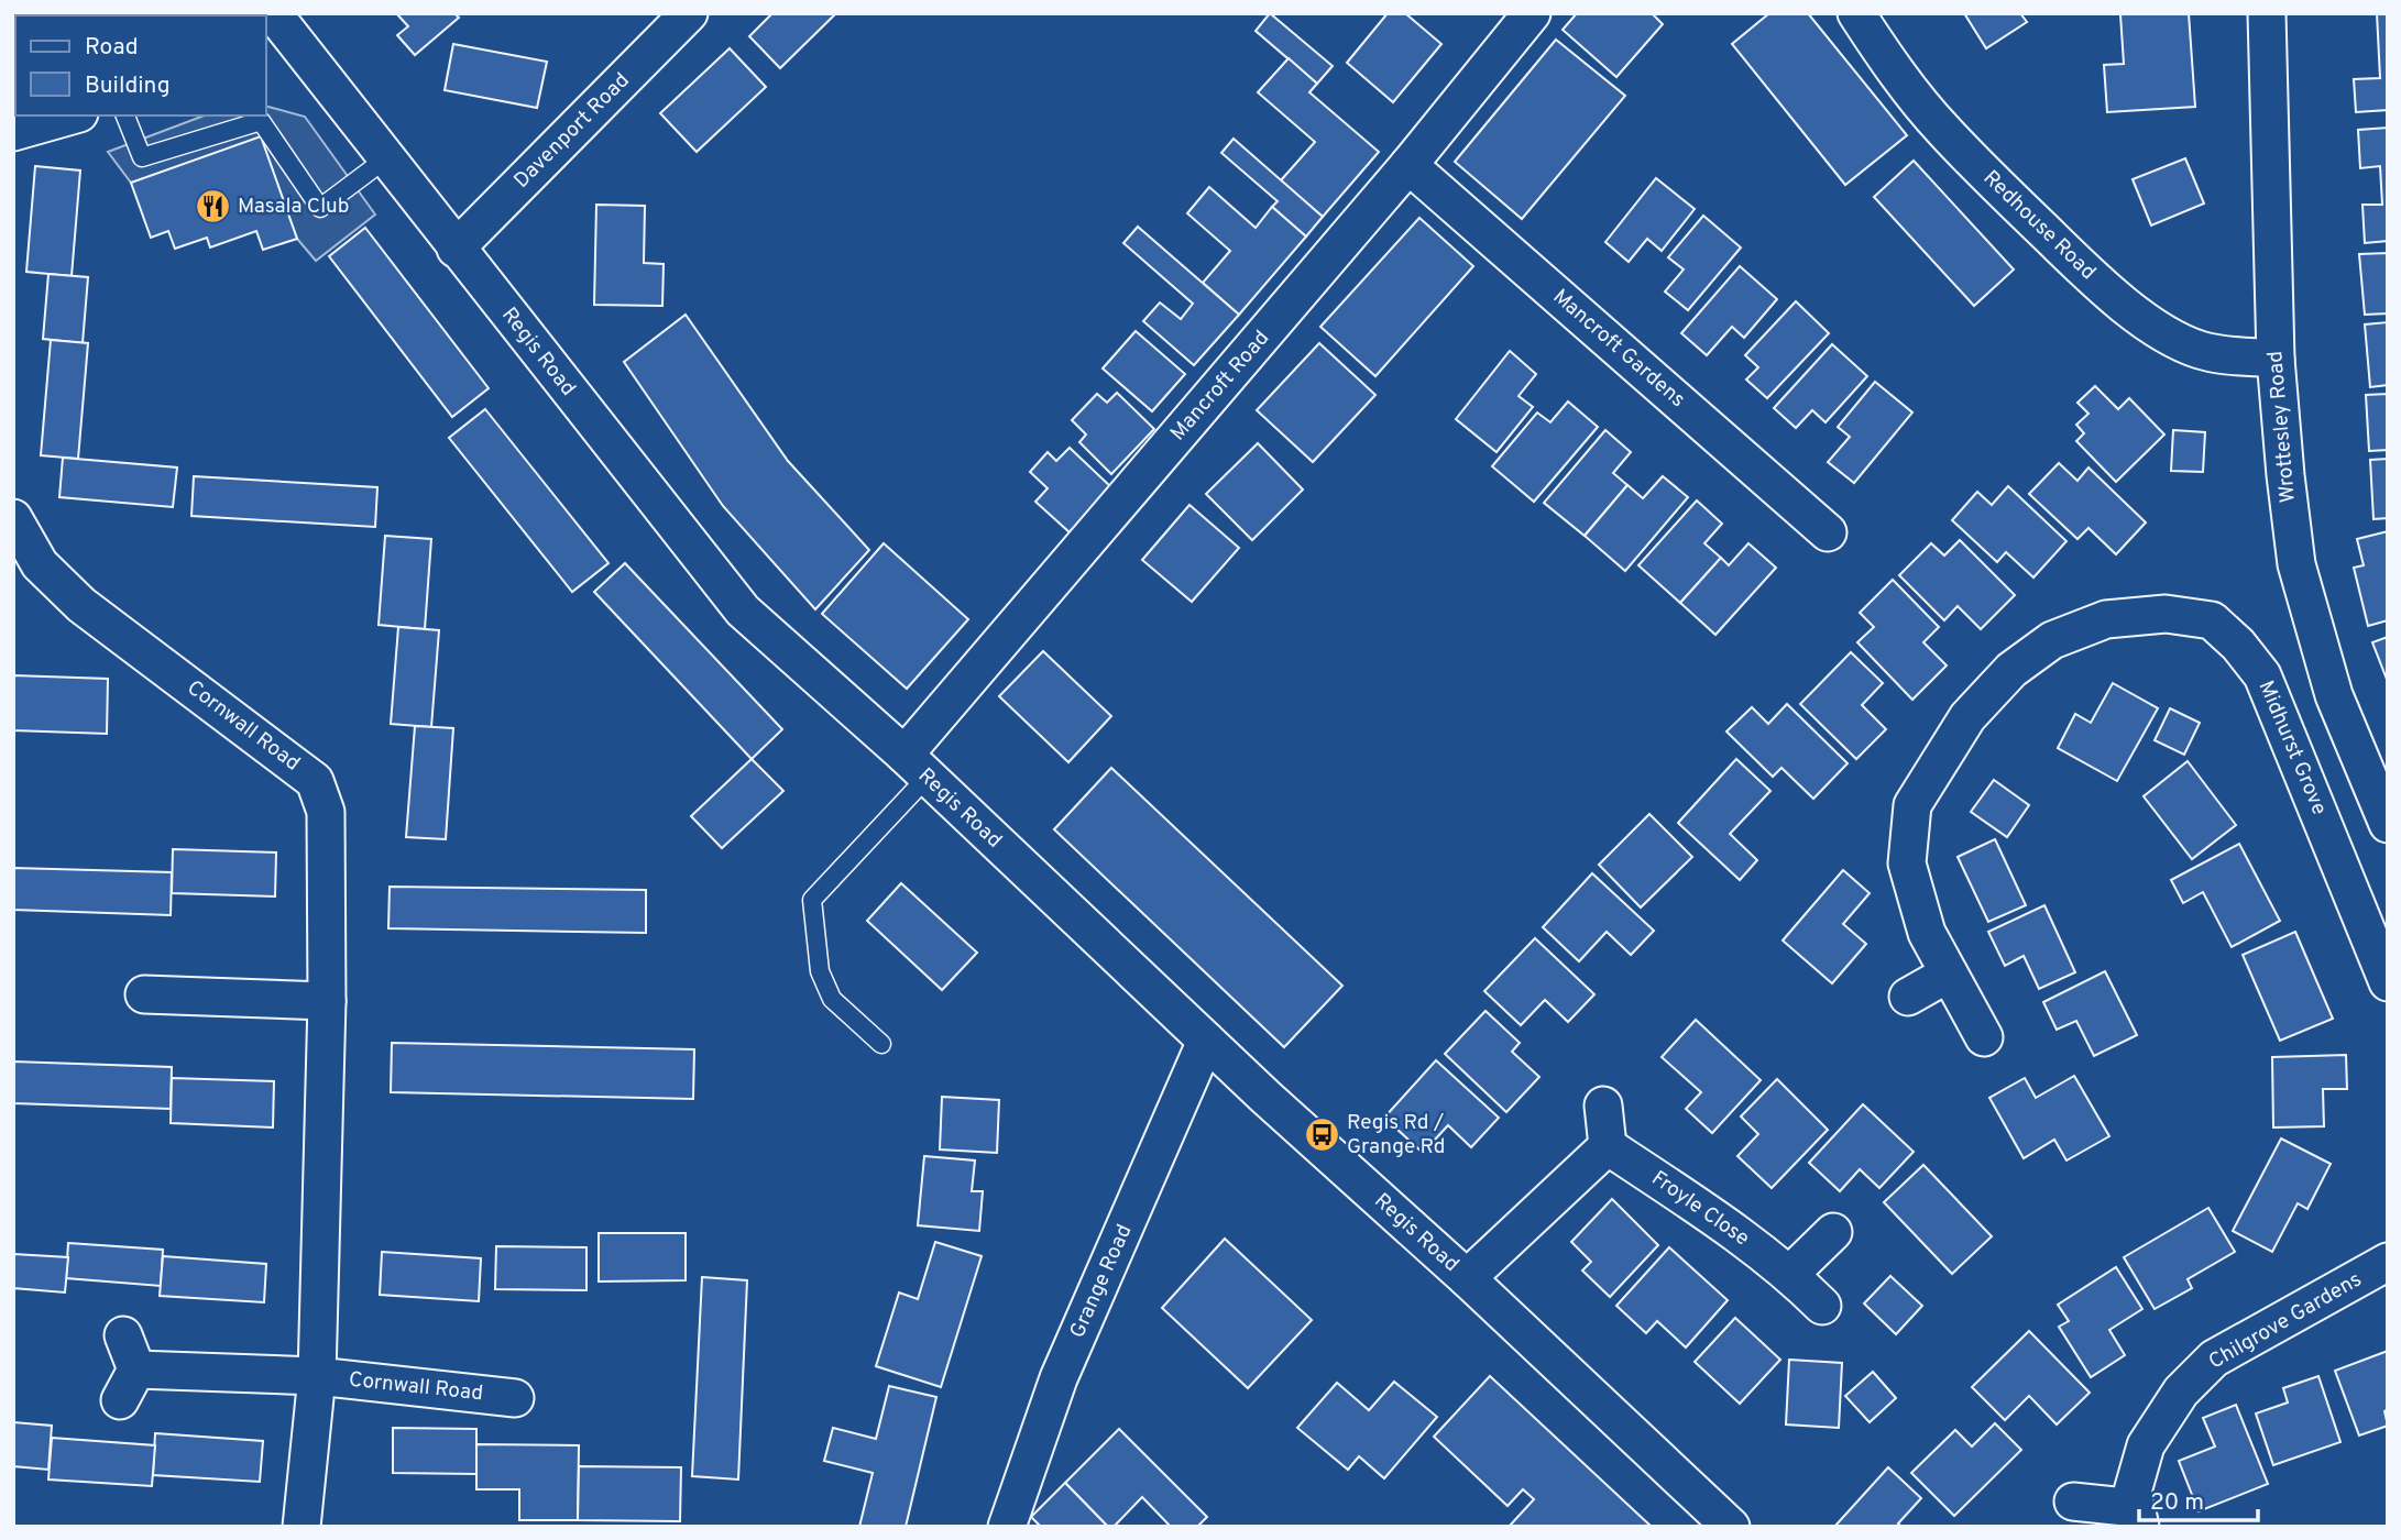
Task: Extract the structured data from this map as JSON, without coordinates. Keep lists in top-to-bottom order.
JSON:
{
  "streets": {
    "street": [
      "Davenport Road",
      "Redhouse Road",
      "Mancroft Gardens",
      "Regis Road",
      "Mancroft Road",
      "Wrottesley Road",
      "Cornwall Road",
      "Midhurst Grove",
      "Froyle Close",
      "Grange Road",
      "Chilgrove Gardens"
    ]
  },
  "crossings": [
    ["Davenport Road", "Regis Road"],
    ["Redhouse Road", "Wrottesley Road"],
    ["Mancroft Gardens", "Mancroft Road"],
    ["Regis Road", "Mancroft Road"],
    ["Regis Road", "Grange Road"]
  ],
  "places": {
    "restaurant": ["Masala Club"],
    "bus stop": ["Regis Rd / Grange Rd"]
  },
  "legend": ["Road", "Building"],
  "scale_bar": "20 m"
}
